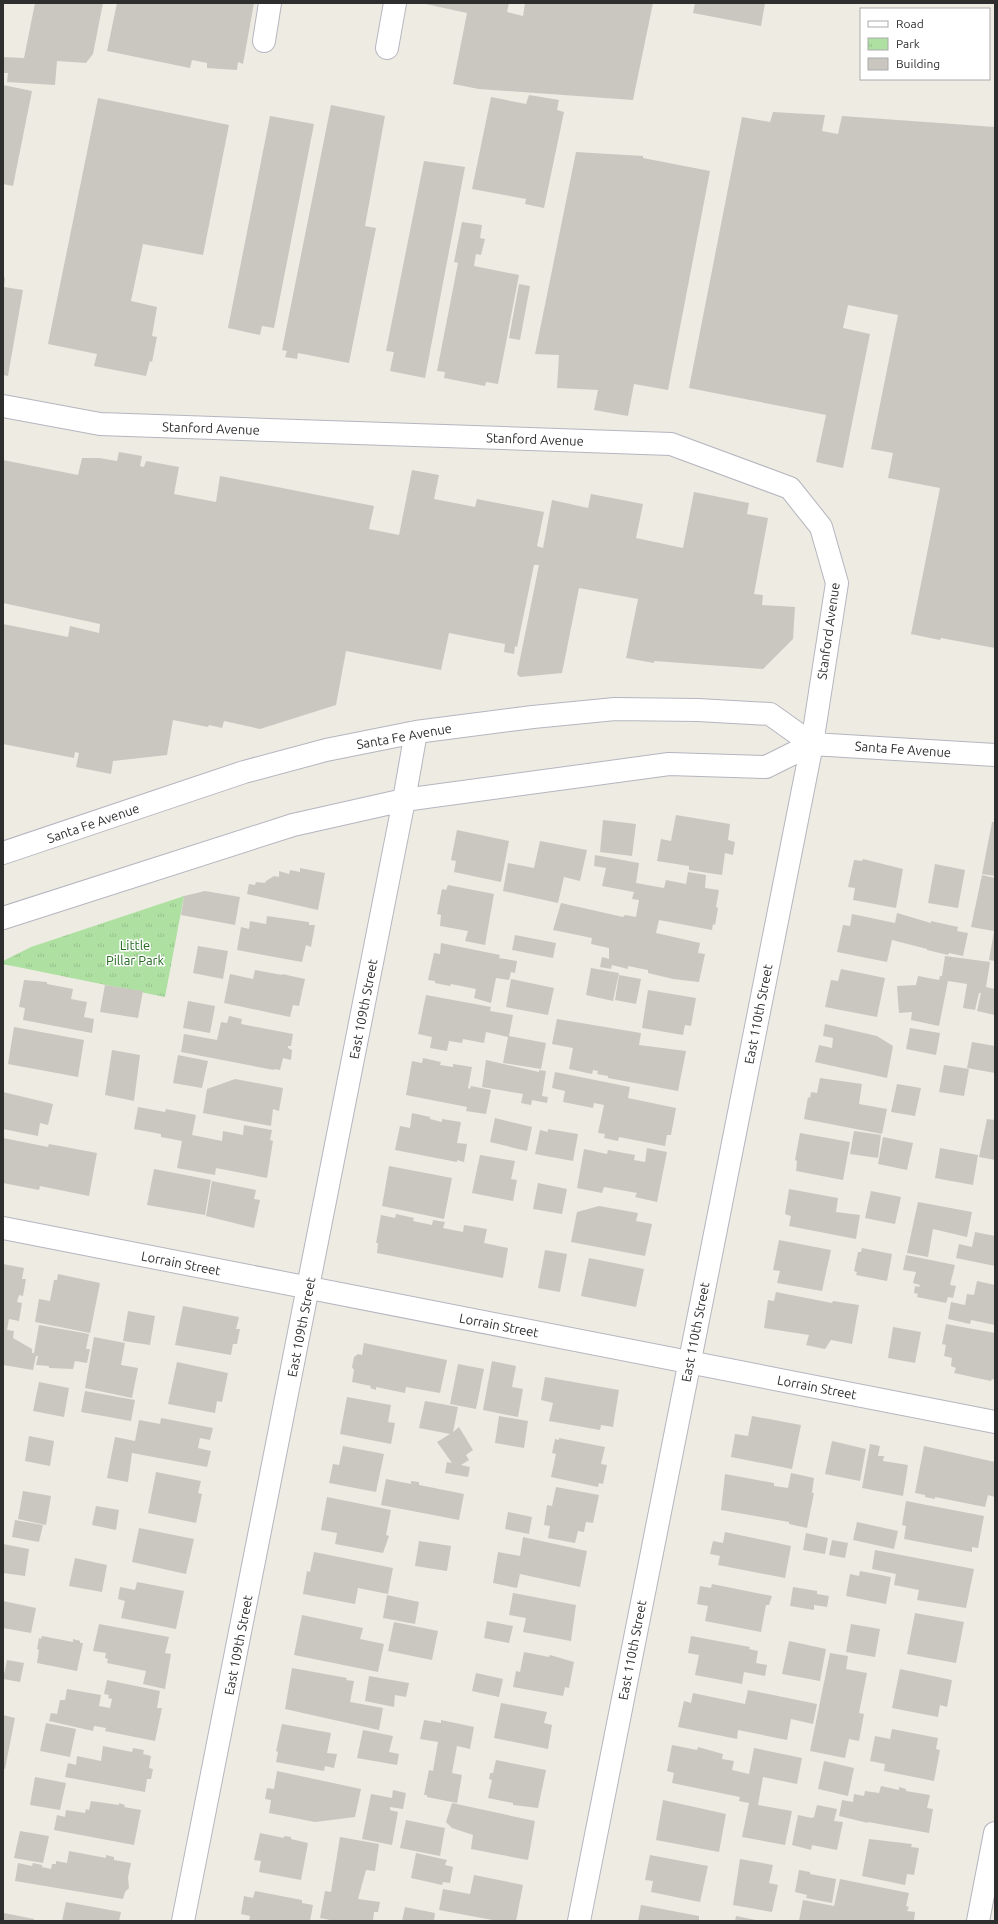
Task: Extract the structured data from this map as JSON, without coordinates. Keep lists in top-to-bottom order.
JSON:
{
  "streets": {
    "street": [
      "Stanford Avenue",
      "Santa Fe Avenue",
      "East 109th Street",
      "East 110th Street",
      "Lorrain Street"
    ]
  },
  "crossings": [
    ["Stanford Avenue", "Santa Fe Avenue"],
    ["Stanford Avenue", "East 110th Street"],
    ["Santa Fe Avenue", "East 109th Street"],
    ["Santa Fe Avenue", "East 110th Street"],
    ["East 109th Street", "Lorrain Street"],
    ["East 110th Street", "Lorrain Street"]
  ],
  "parks": ["Little Pillar Park"],
  "legend": ["Road", "Park", "Building"]
}
